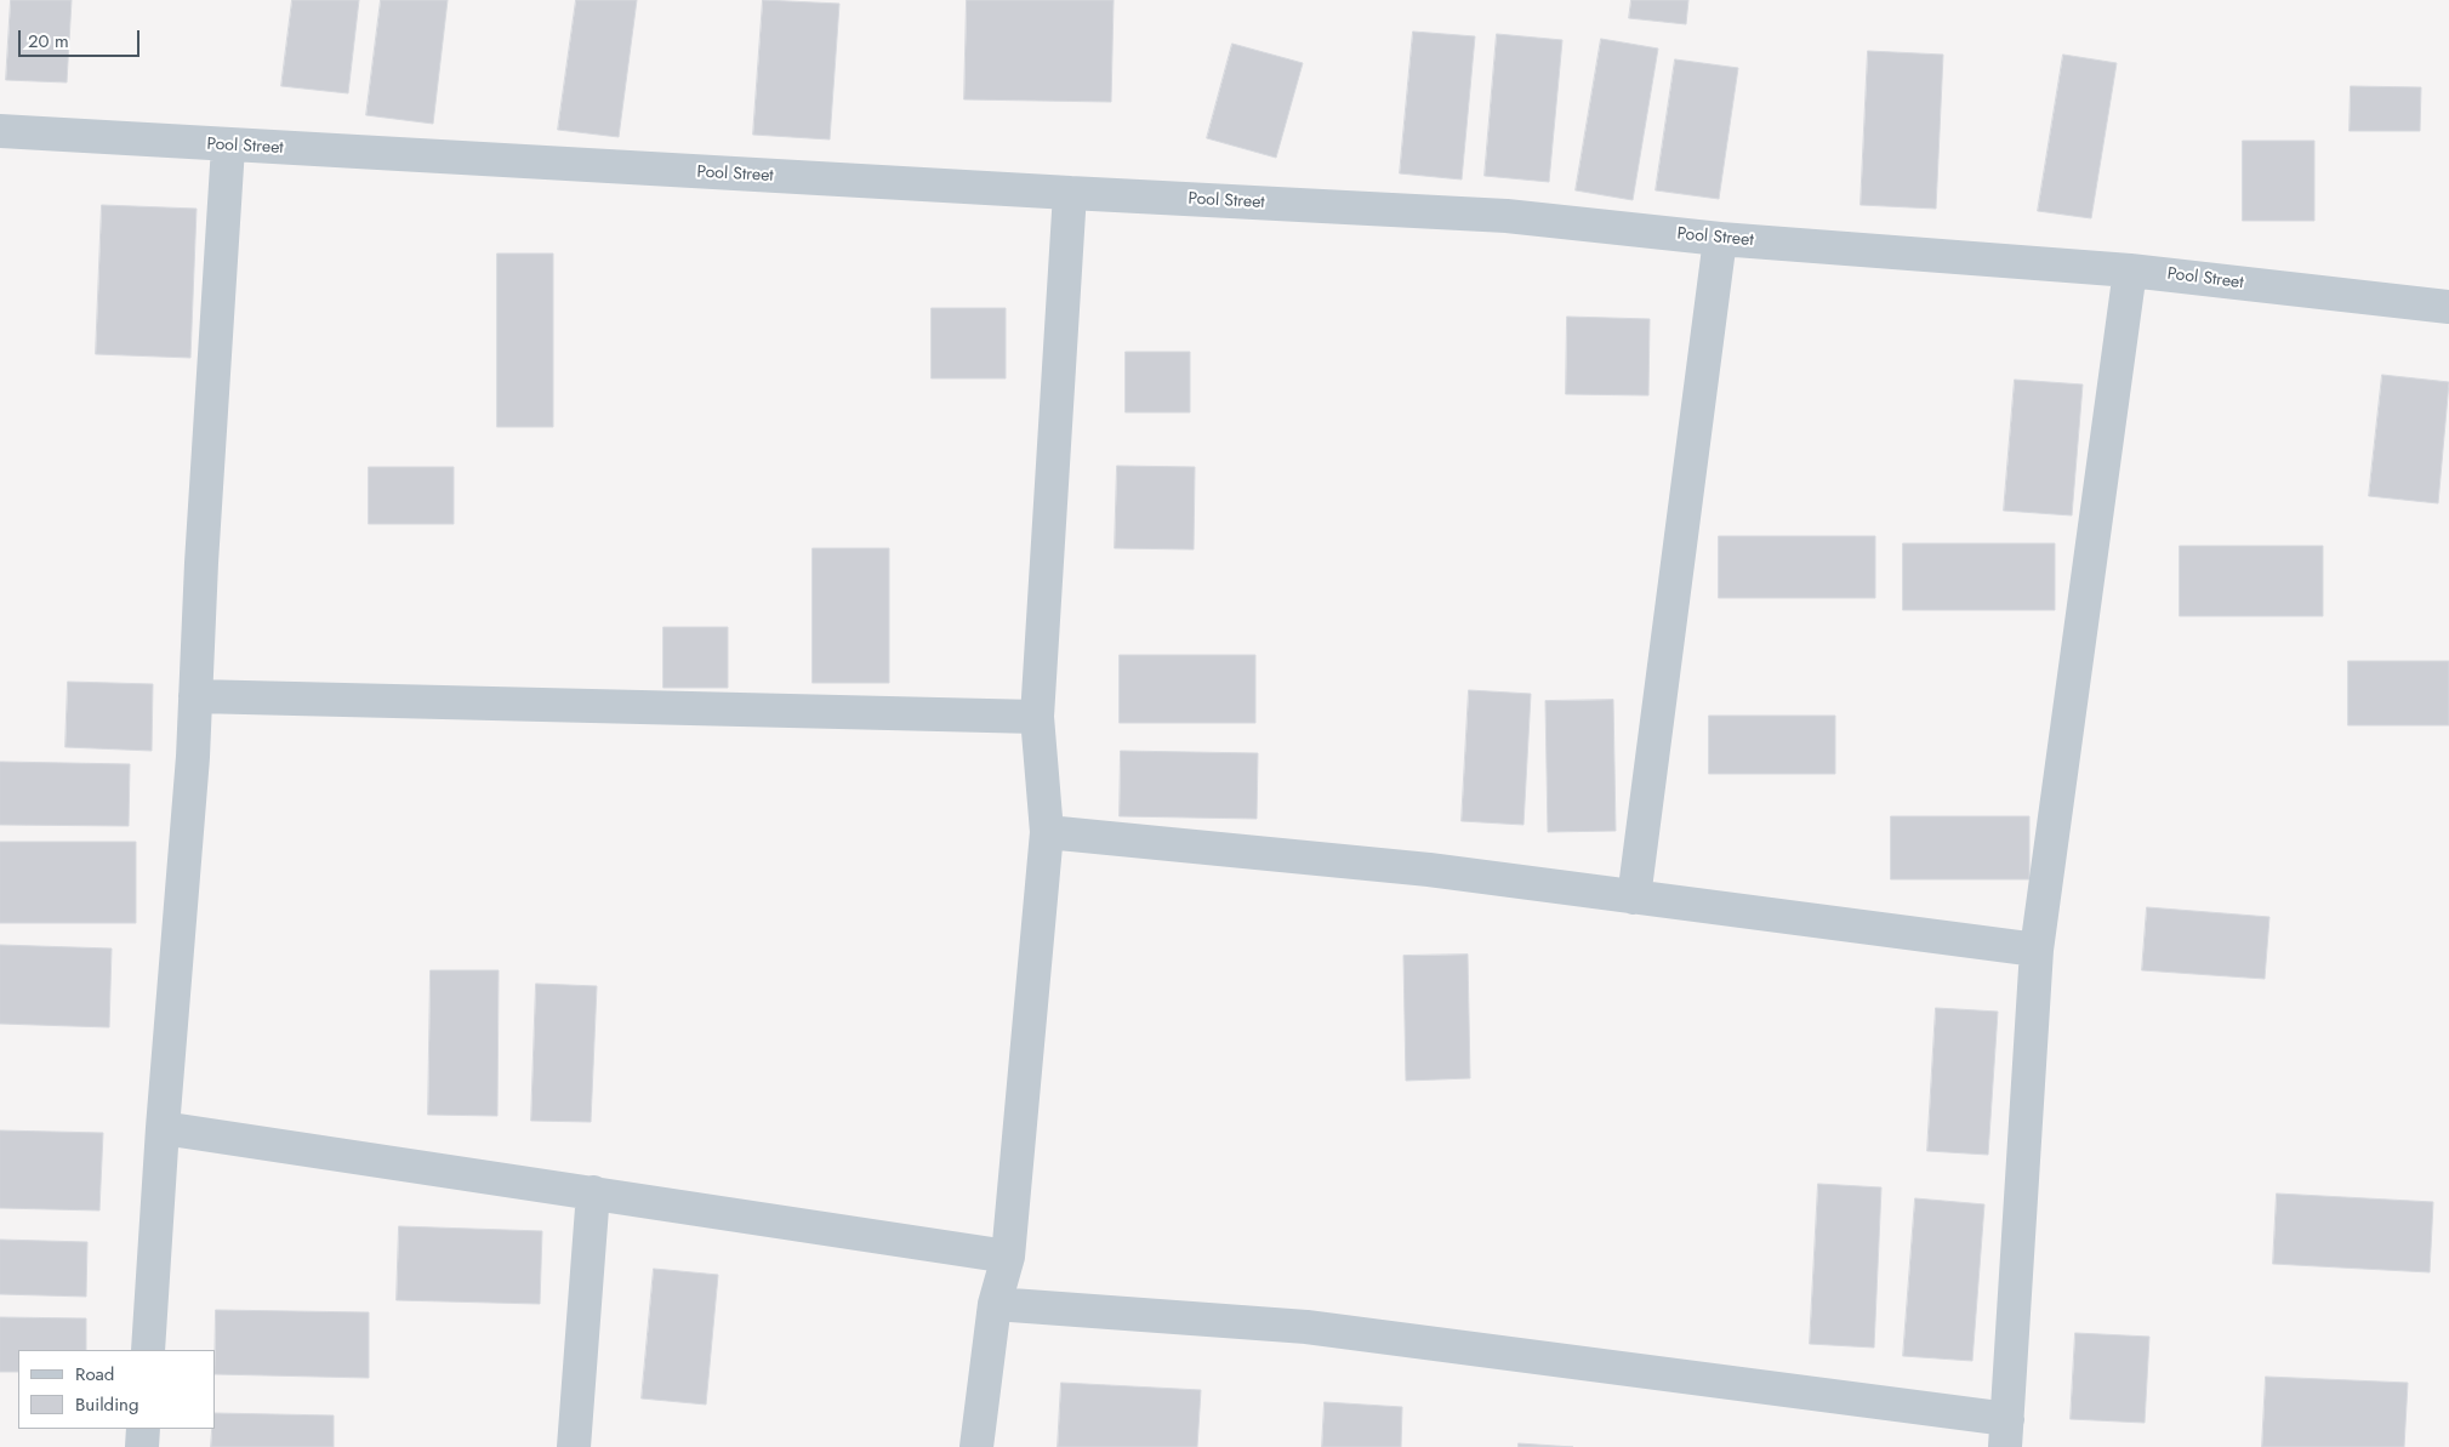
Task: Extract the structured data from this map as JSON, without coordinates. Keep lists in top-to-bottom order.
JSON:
{
  "streets": {
    "street": ["Pool Street"]
  },
  "legend": ["Road", "Building"],
  "scale_bar": "20 m"
}
